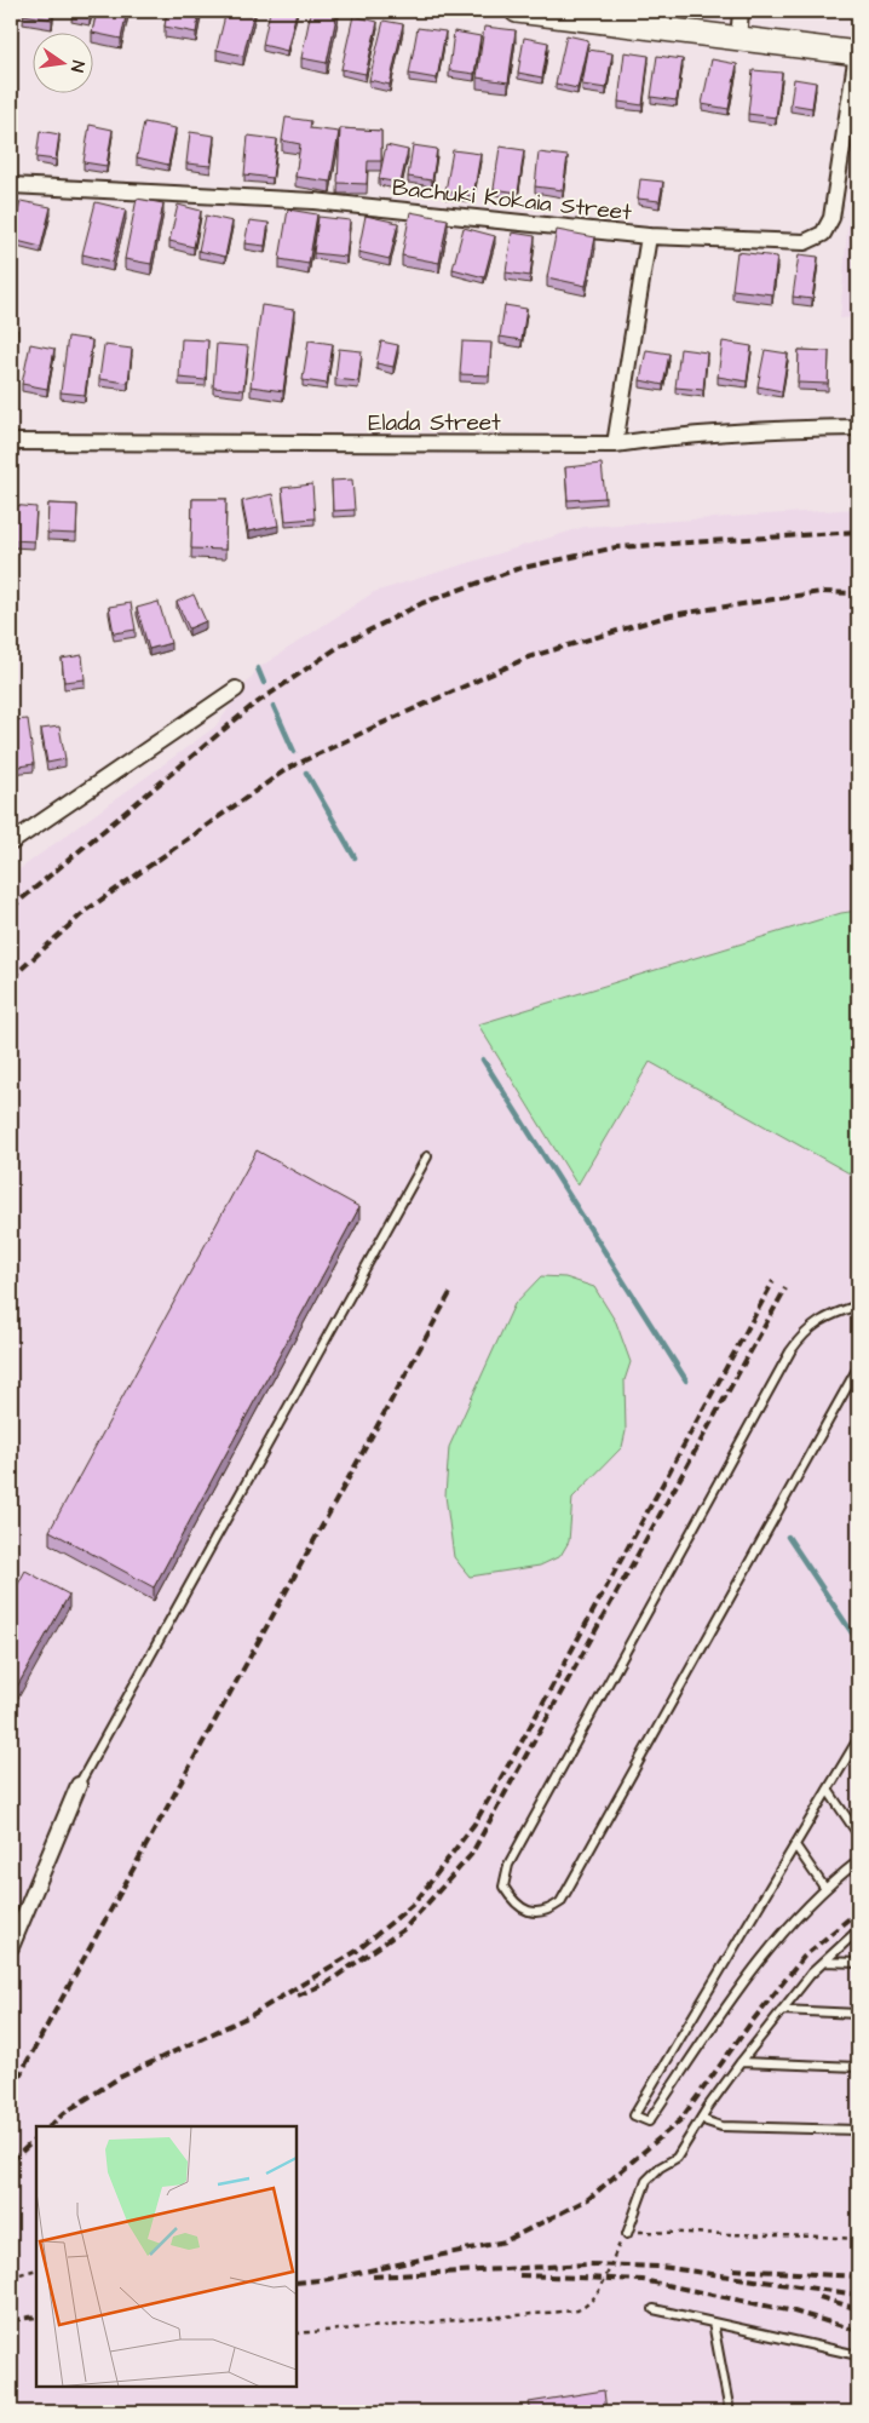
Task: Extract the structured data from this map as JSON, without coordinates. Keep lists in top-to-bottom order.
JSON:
{
  "streets": {
    "street": ["Bachuki Kokaia Street", "Elada Street"]
  },
  "north": "right"
}
